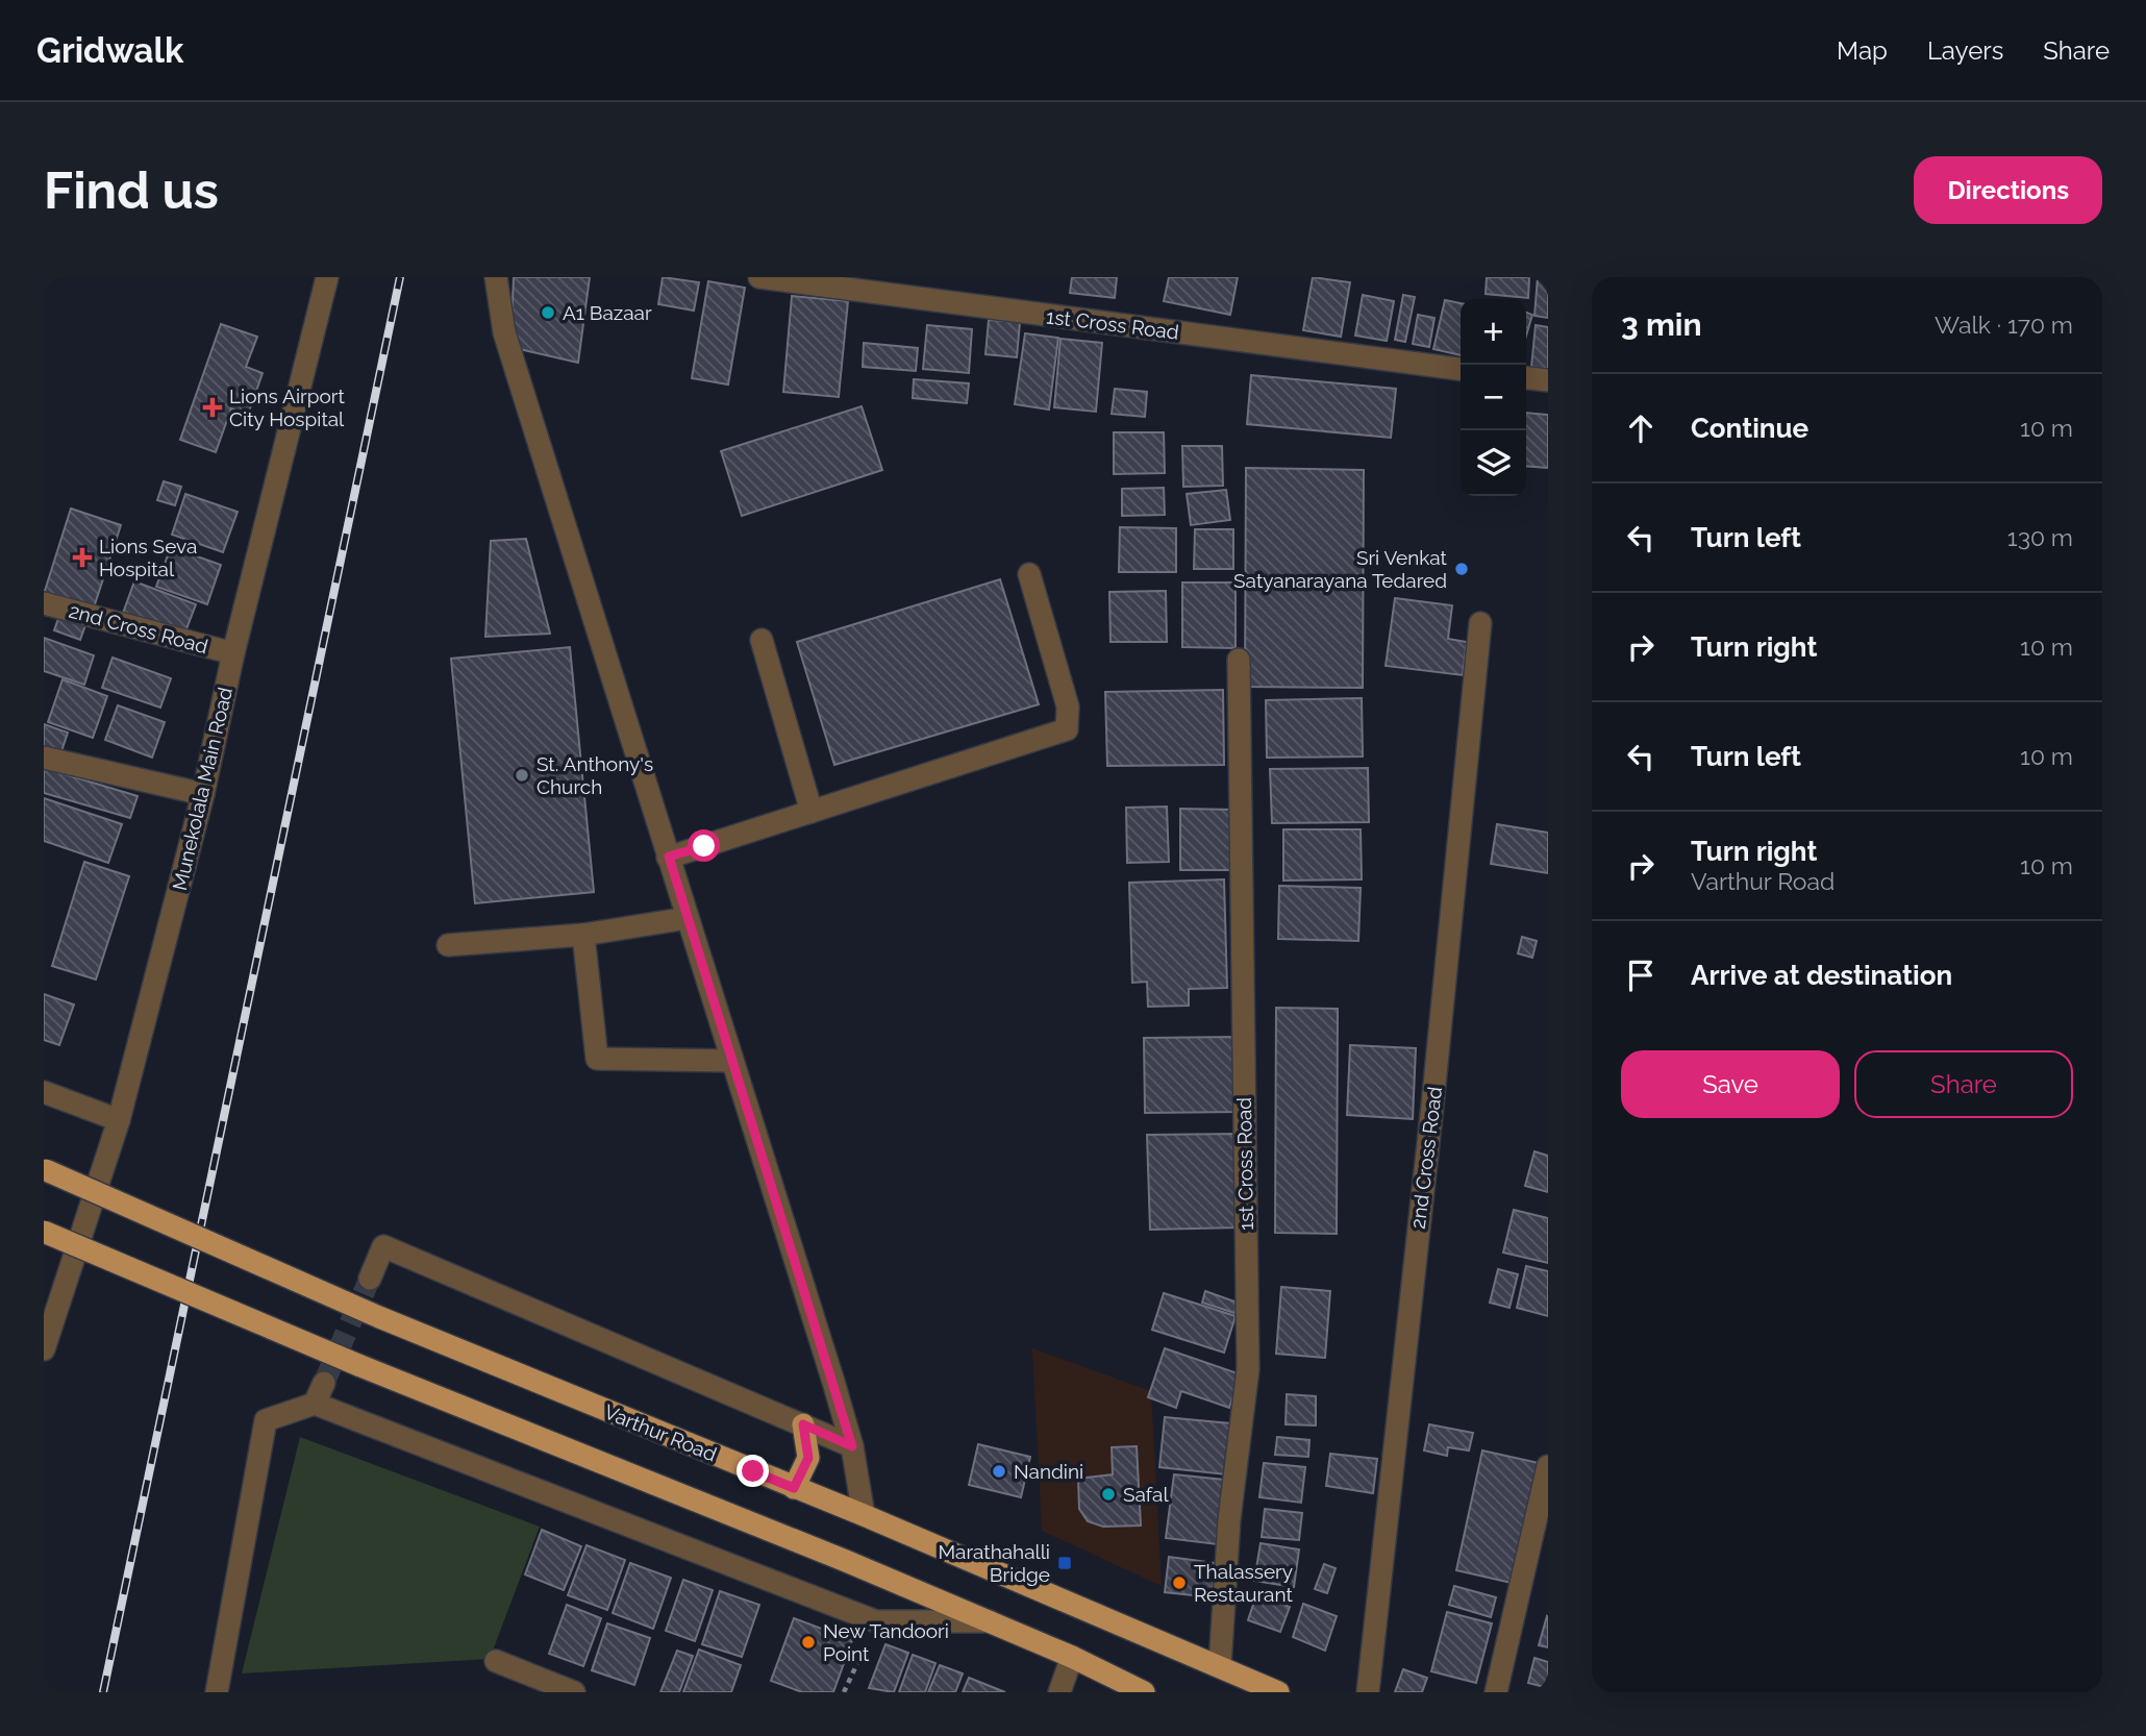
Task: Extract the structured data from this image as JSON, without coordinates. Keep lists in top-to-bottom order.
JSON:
{
  "streets": {
    "main road": ["Varthur Road"],
    "street": ["1st Cross Road", "2nd Cross Road", "Munekolala Main Road"]
  },
  "crossings": [
    ["1st Cross Road", "Varthur Road"],
    ["2nd Cross Road", "Munekolala Main Road"]
  ],
  "places": {
    "other": [
      "A1 Bazaar",
      "Sri Venkat Satyanarayana Tedared",
      "St. Anthony's Church",
      "Nandini",
      "Safal",
      "Thalassery Restaurant",
      "New Tandoori Point"
    ],
    "health": ["Lions Airport City Hospital", "Lions Seva Hospital"],
    "transit": ["Marathahalli Bridge"]
  },
  "page": {
    "header": "Gridwalk",
    "nav": ["Map", "Layers", "Share"],
    "buttons": [
      "Directions",
      ["Save", "Share"]
    ],
    "title": "Find us",
    "heading": ["3 min", "Walk · 170 m"],
    "map_buttons": ["+", "−"],
    "list": [
      ["Continue", "10 m"],
      ["Turn left", "130 m"],
      ["Turn right", "10 m"],
      ["Turn left", "10 m"],
      ["Turn right", "Varthur Road", "10 m"],
      "Arrive at destination"
    ]
  }
}
